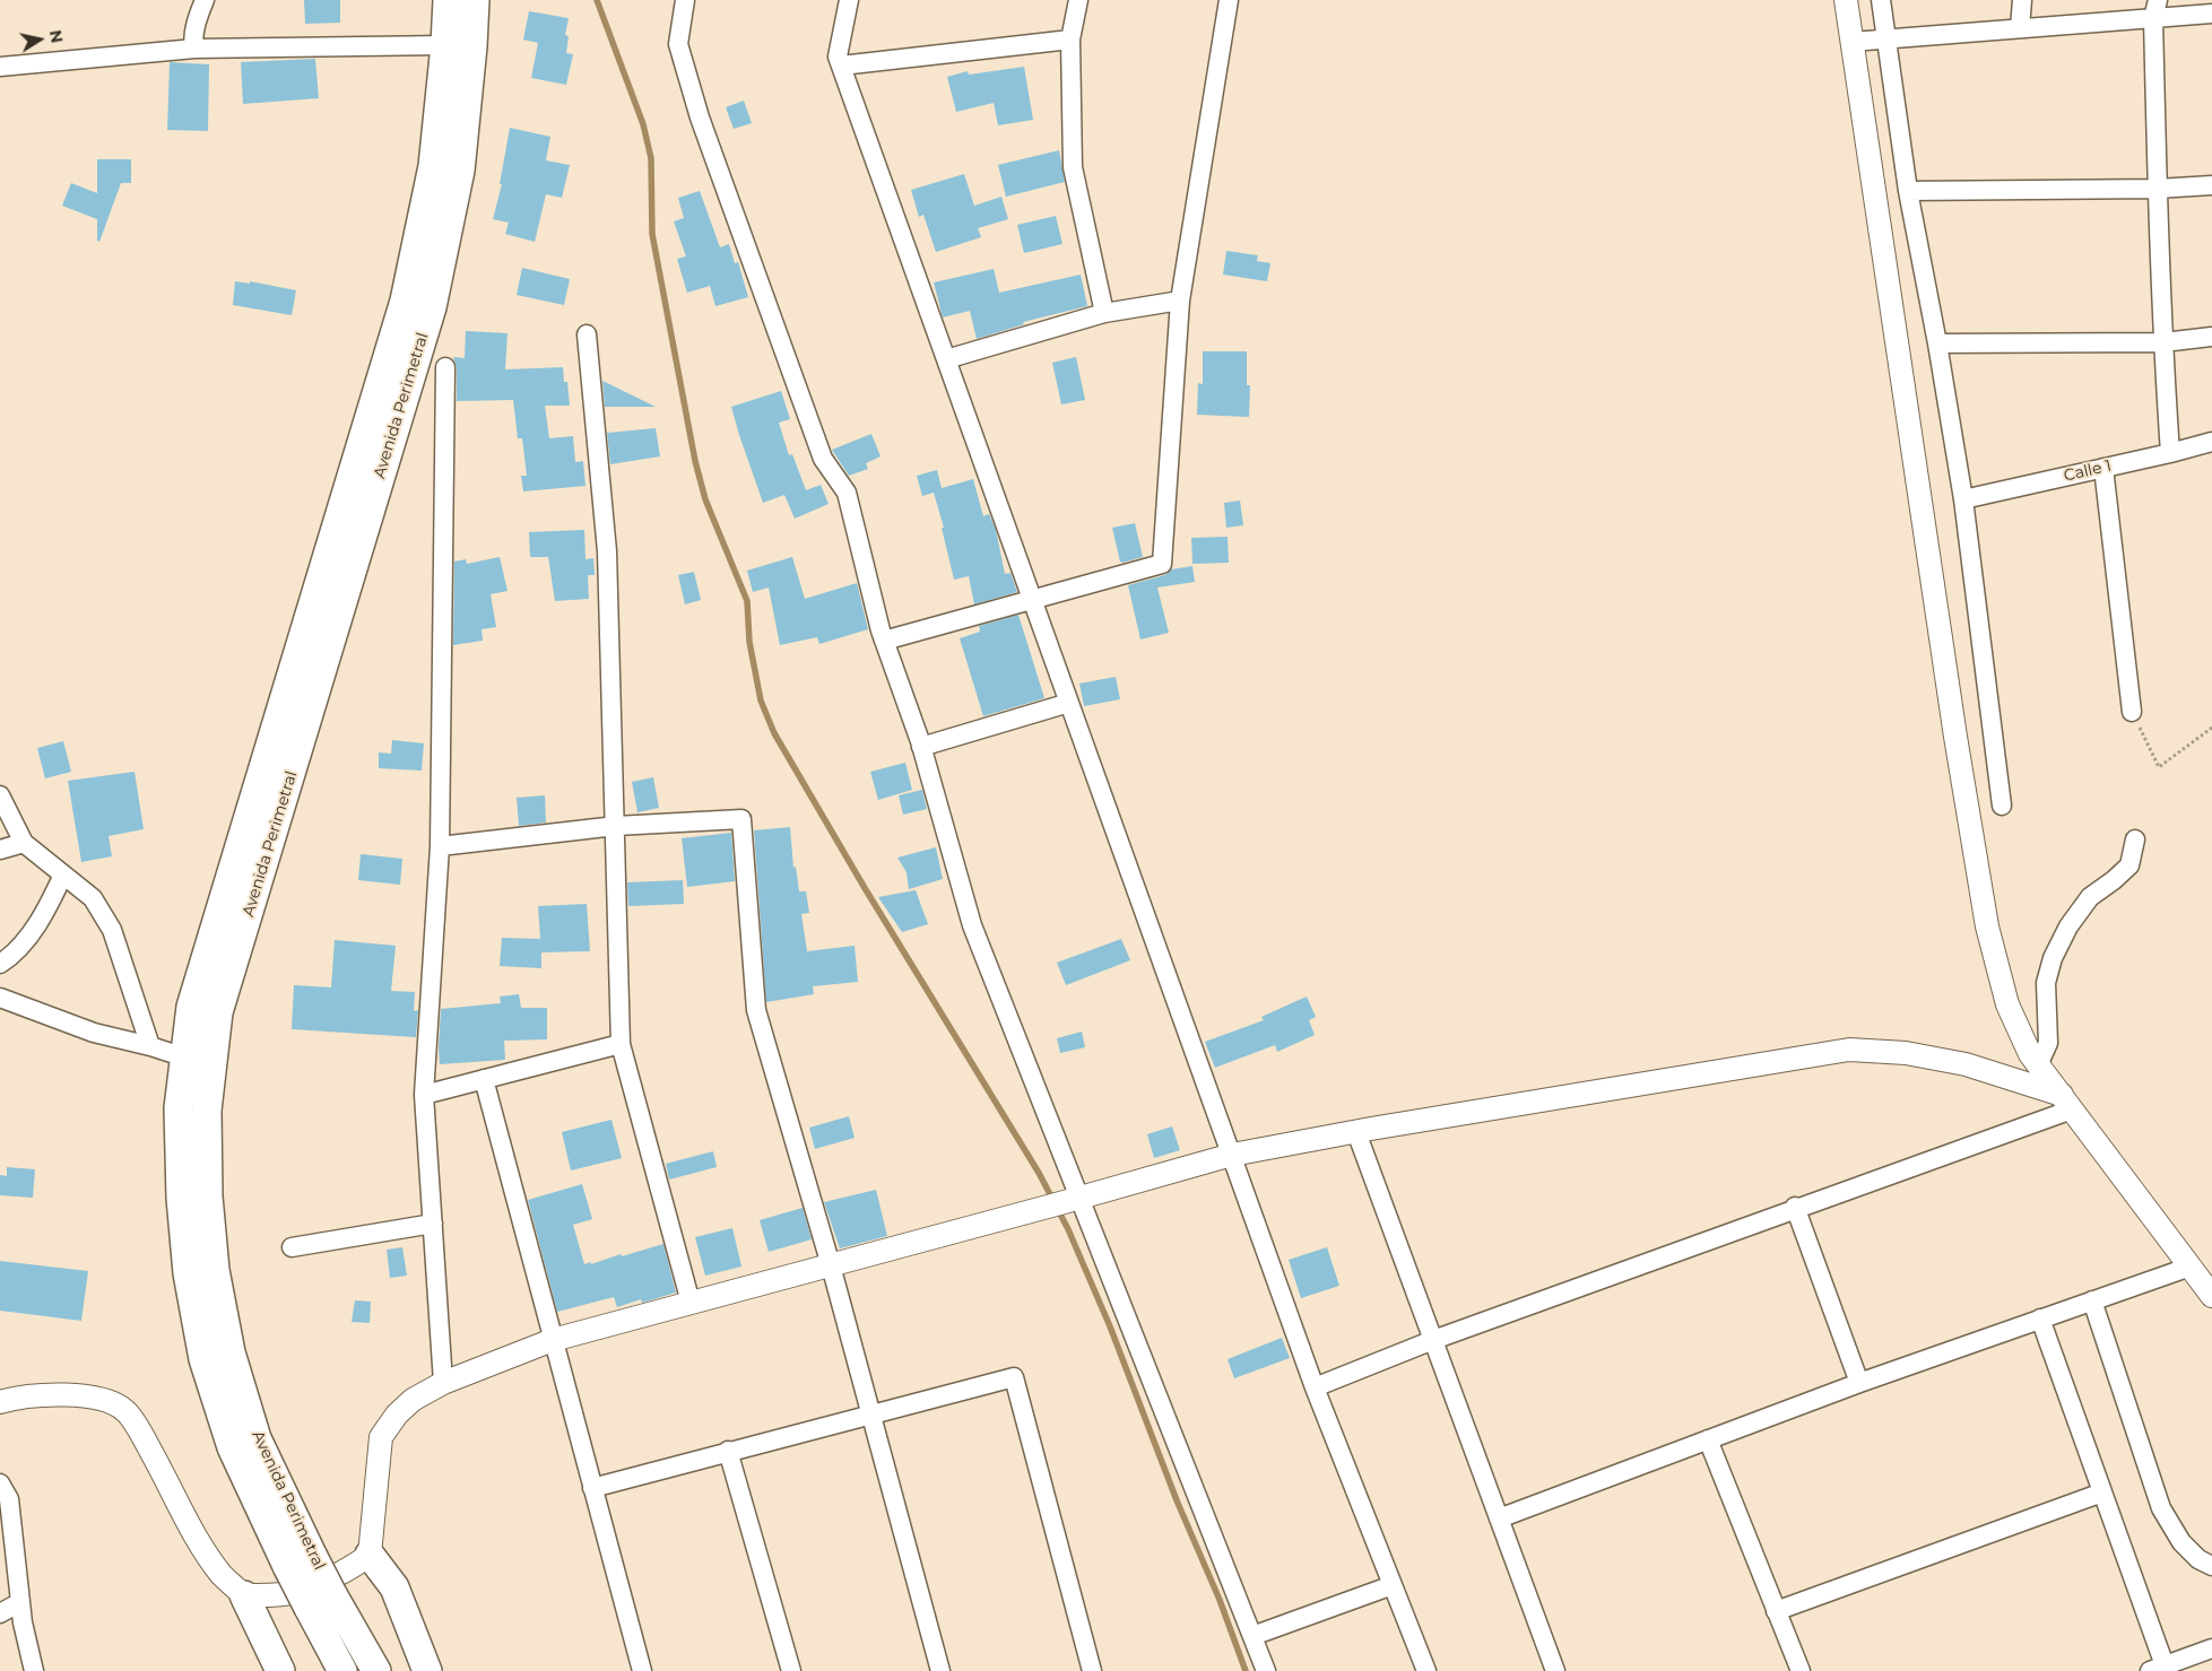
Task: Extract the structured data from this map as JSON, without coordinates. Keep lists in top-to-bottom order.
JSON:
{
  "streets": {
    "main road": ["Avenida Perimetral"],
    "street": ["Calle 1"]
  },
  "north": "right"
}
